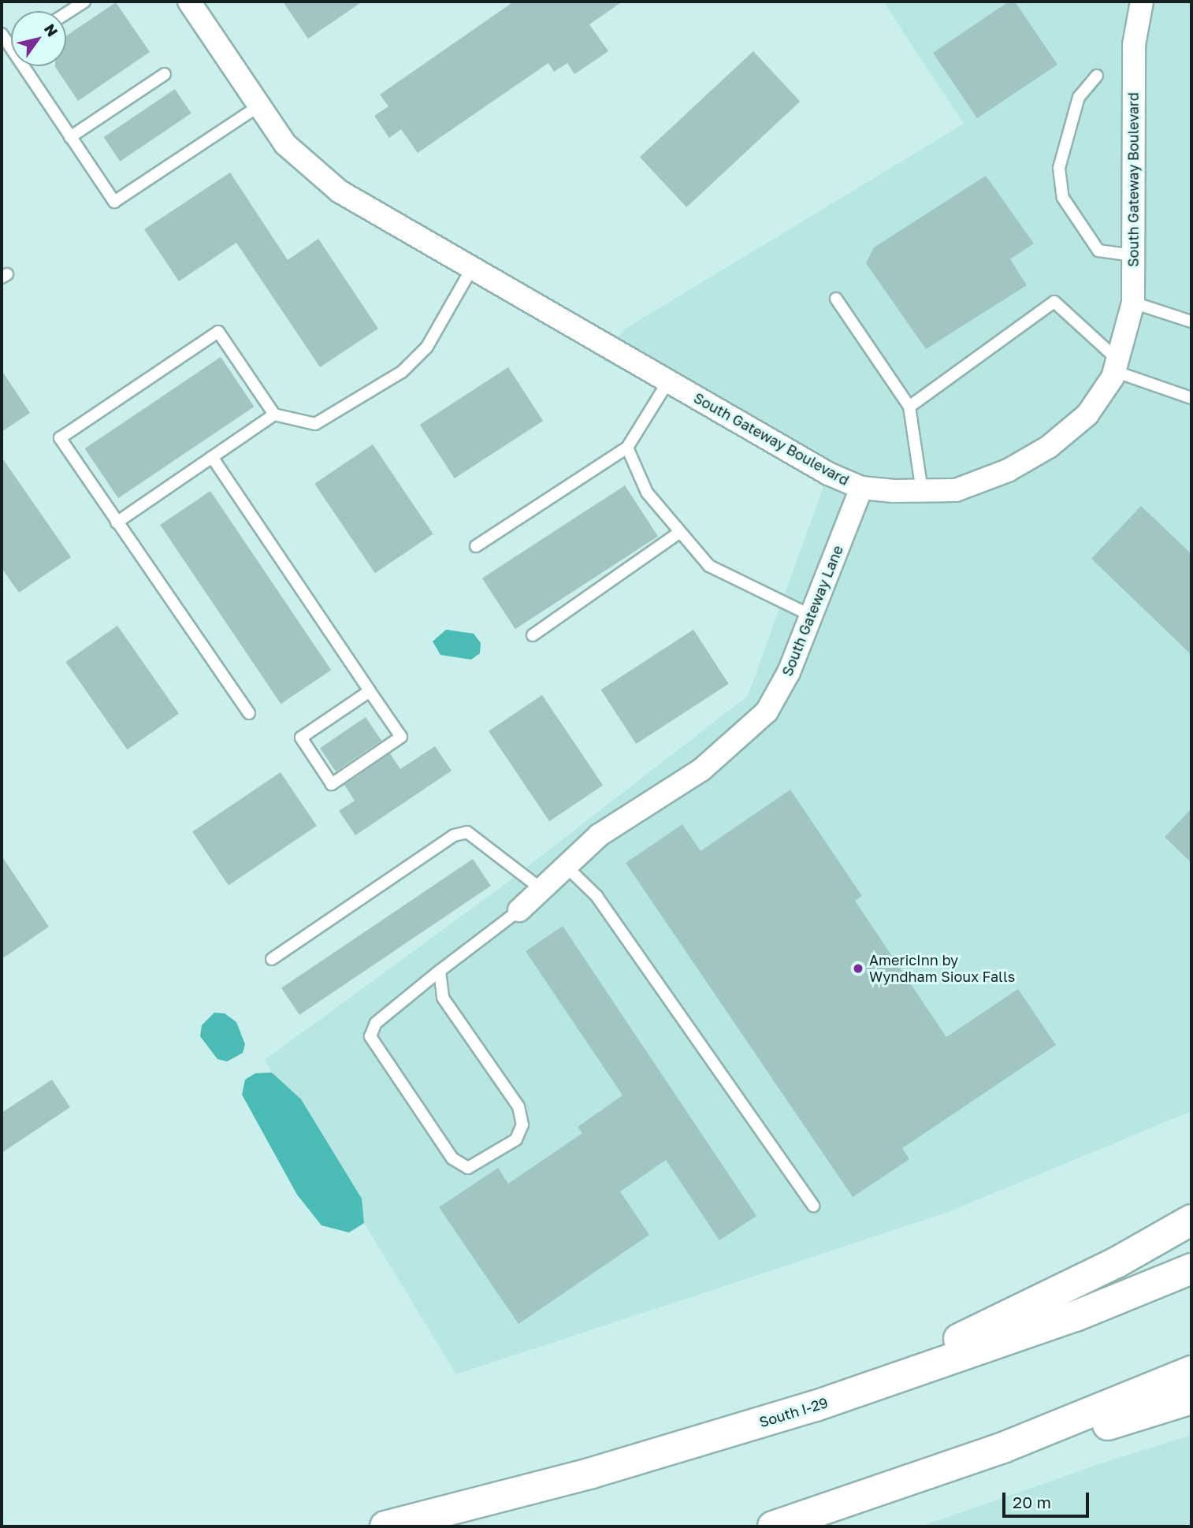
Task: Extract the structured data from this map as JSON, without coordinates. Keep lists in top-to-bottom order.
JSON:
{
  "streets": {
    "highway": ["South I-29"],
    "street": ["South Gateway Boulevard", "South Gateway Lane"]
  },
  "crossings": [
    ["South Gateway Boulevard", "South Gateway Lane"]
  ],
  "places": ["AmericInn by Wyndham Sioux Falls"],
  "scale_bar": "20 m",
  "north": "top right"
}
